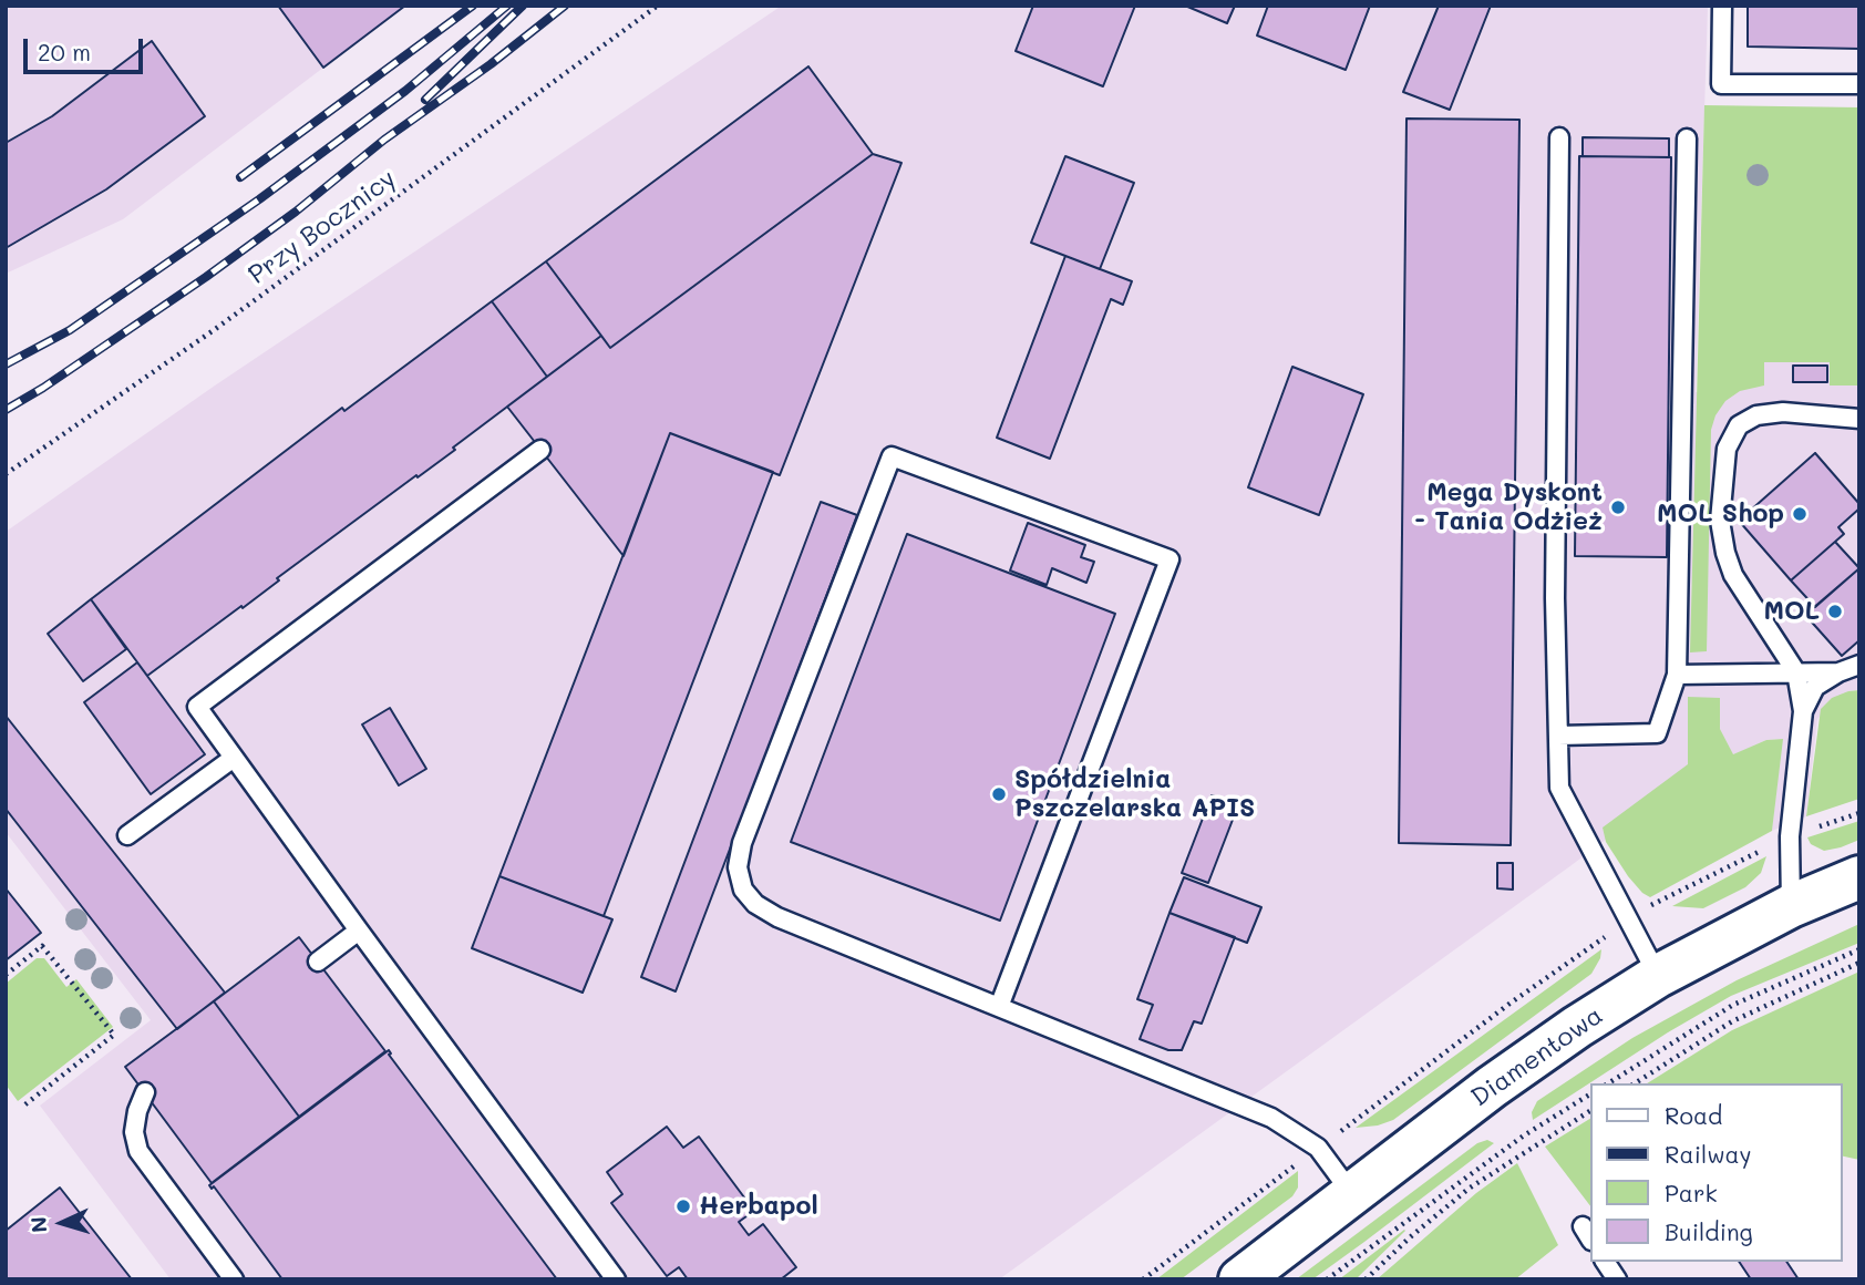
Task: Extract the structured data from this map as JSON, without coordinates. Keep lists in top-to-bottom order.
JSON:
{
  "streets": {
    "street": ["Diamentowa"],
    "path": ["Przy Bocznicy"]
  },
  "places": [
    "Mega Dyskont - Tania Odżież",
    "MOL Shop",
    "MOL",
    "Spółdzielnia Pszczelarska APIS",
    "Herbapol"
  ],
  "legend": [
    "Road",
    "Railway",
    "Park",
    "Building"
  ],
  "scale_bar": "20 m",
  "north": "left"
}
